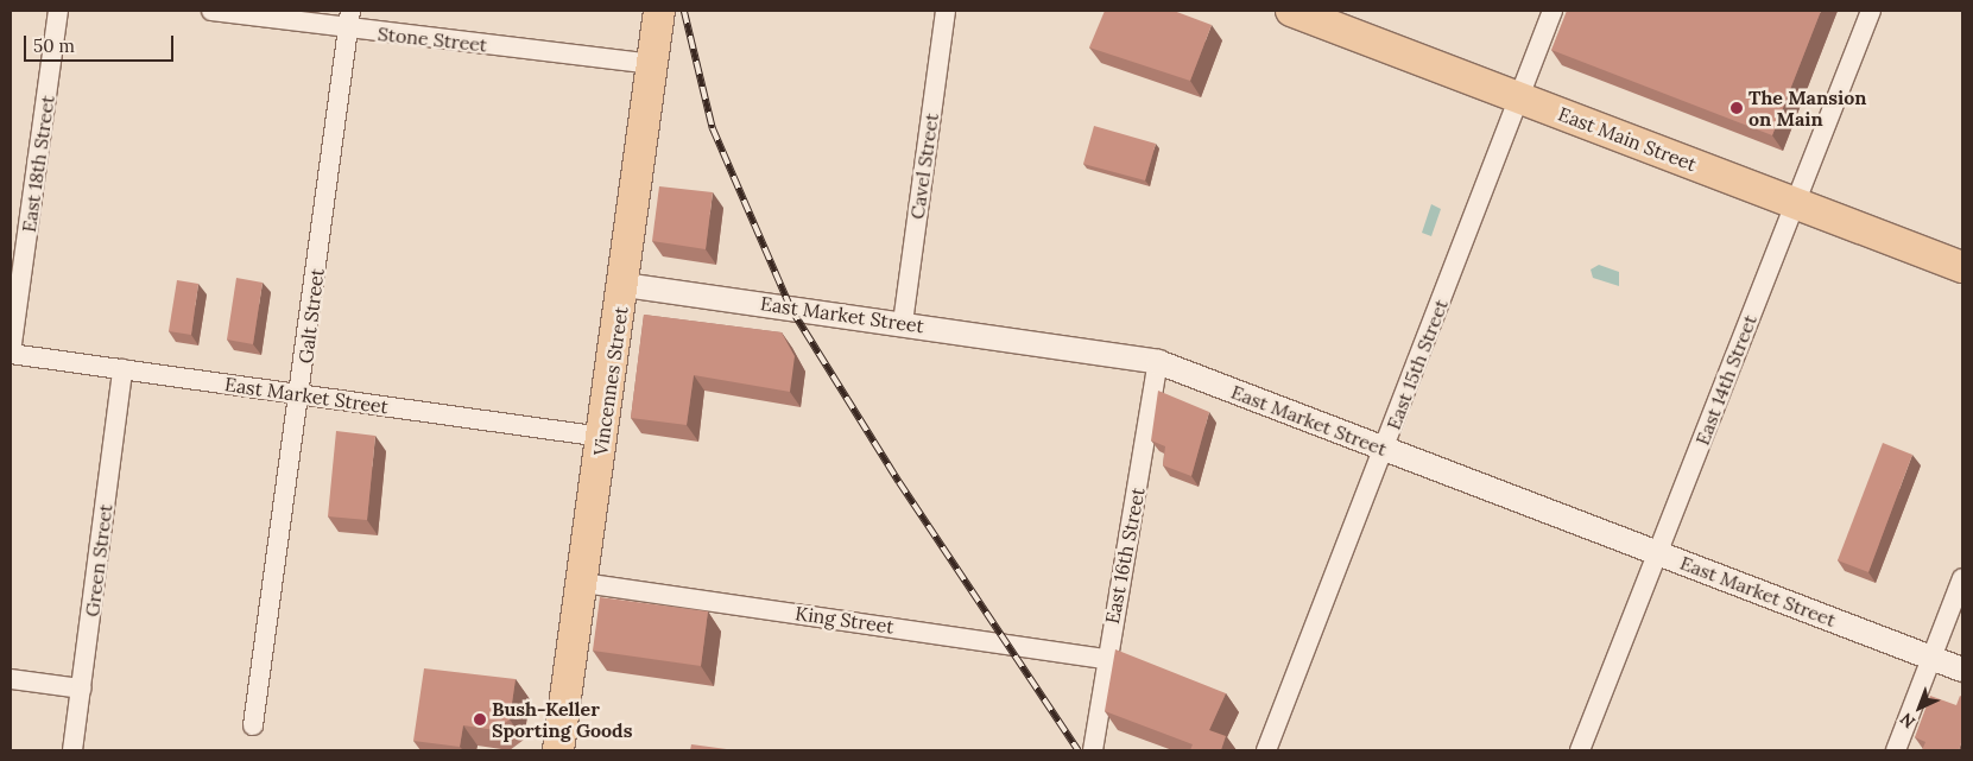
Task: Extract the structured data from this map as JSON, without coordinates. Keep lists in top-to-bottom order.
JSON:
{
  "streets": {
    "main road": ["East Main Street", "Vincennes Street"],
    "street": [
      "Stone Street",
      "East 18th Street",
      "Cavel Street",
      "East Market Street",
      "Galt Street",
      "East 15th Street",
      "East 14th Street",
      "East 16th Street",
      "Green Street",
      "King Street"
    ]
  },
  "crossings": [
    ["Stone Street", "Galt Street"],
    ["Stone Street", "Vincennes Street"],
    ["East Main Street", "East 15th Street"],
    ["East Main Street", "East 14th Street"],
    ["East 18th Street", "East Market Street"],
    ["Cavel Street", "East Market Street"],
    ["East Market Street", "Galt Street"],
    ["East Market Street", "East 15th Street"],
    ["East Market Street", "East 14th Street"],
    ["East Market Street", "Vincennes Street"],
    ["East Market Street", "East 16th Street"],
    ["East Market Street", "Green Street"],
    ["Vincennes Street", "King Street"],
    ["East 16th Street", "King Street"]
  ],
  "places": ["The Mansion on Main", "Bush-Keller Sporting Goods"],
  "scale_bar": "50 m",
  "north": "bottom left"
}
